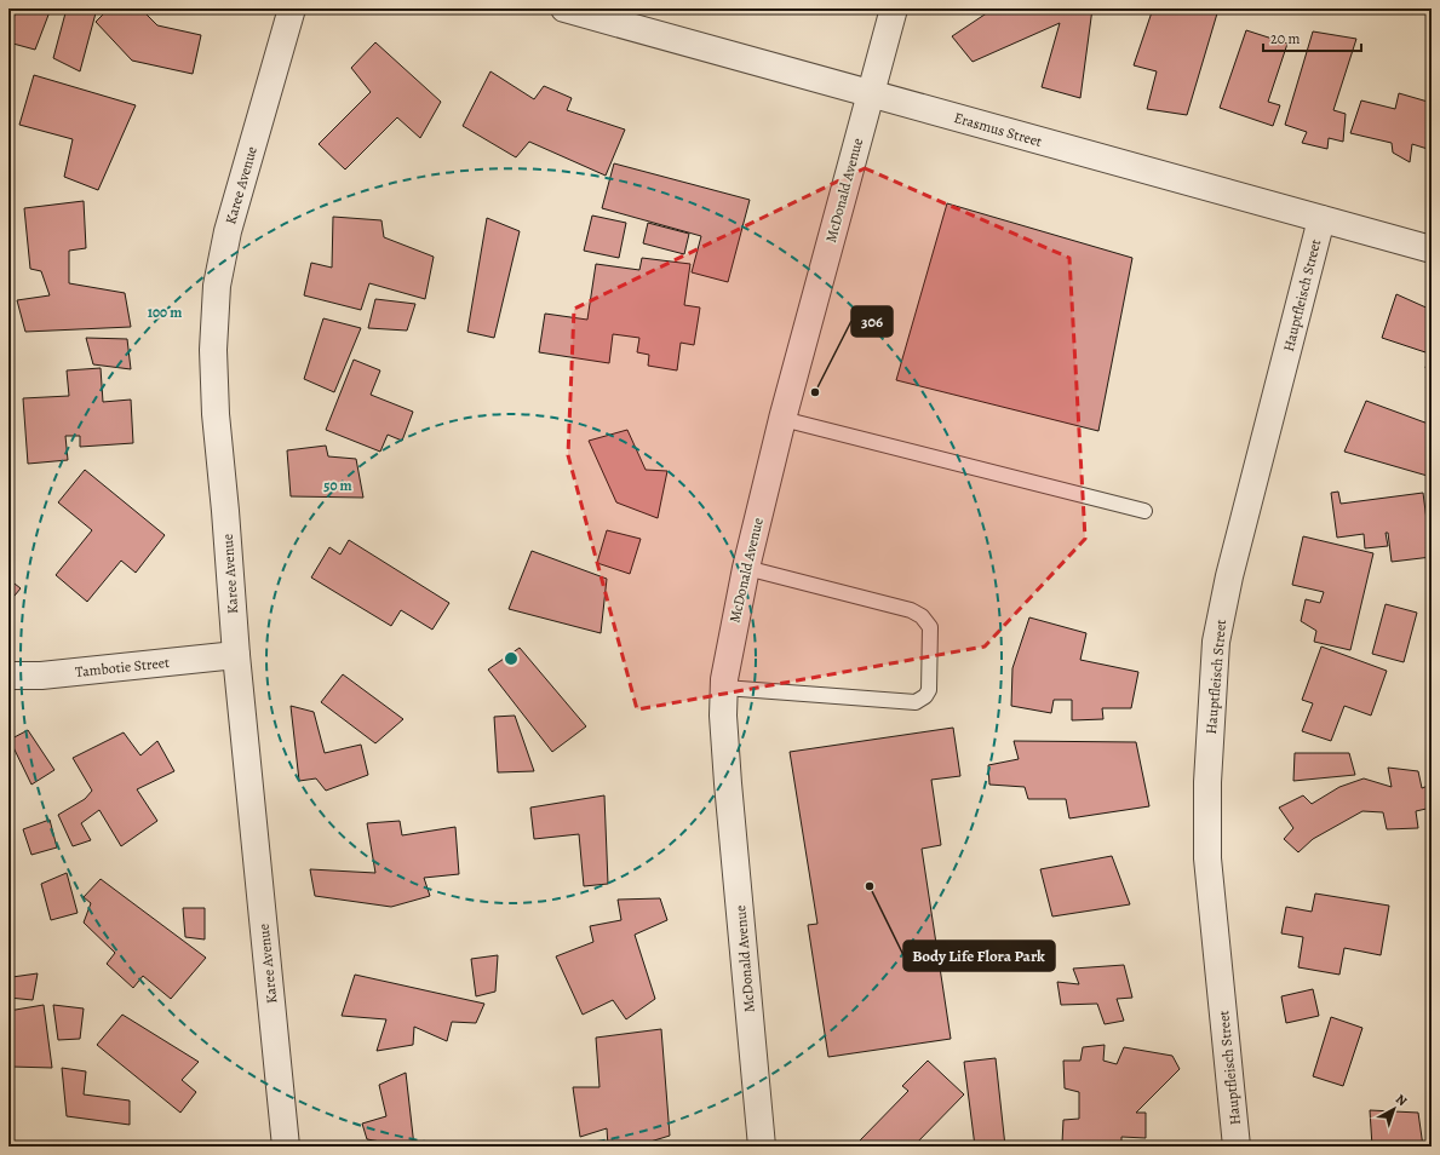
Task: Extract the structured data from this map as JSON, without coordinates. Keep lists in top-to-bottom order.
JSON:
{
  "streets": {
    "street": [
      "Erasmus Street",
      "Karee Avenue",
      "McDonald Avenue",
      "Hauptfleisch Street",
      "Tambotie Street"
    ]
  },
  "crossings": [
    ["Erasmus Street", "McDonald Avenue"],
    ["Erasmus Street", "Hauptfleisch Street"],
    ["Karee Avenue", "Tambotie Street"]
  ],
  "places": ["306", "Body Life Flora Park"],
  "scale_bar": "20 m",
  "north": "top right",
  "rings": ["100 m", "50 m"]
}
